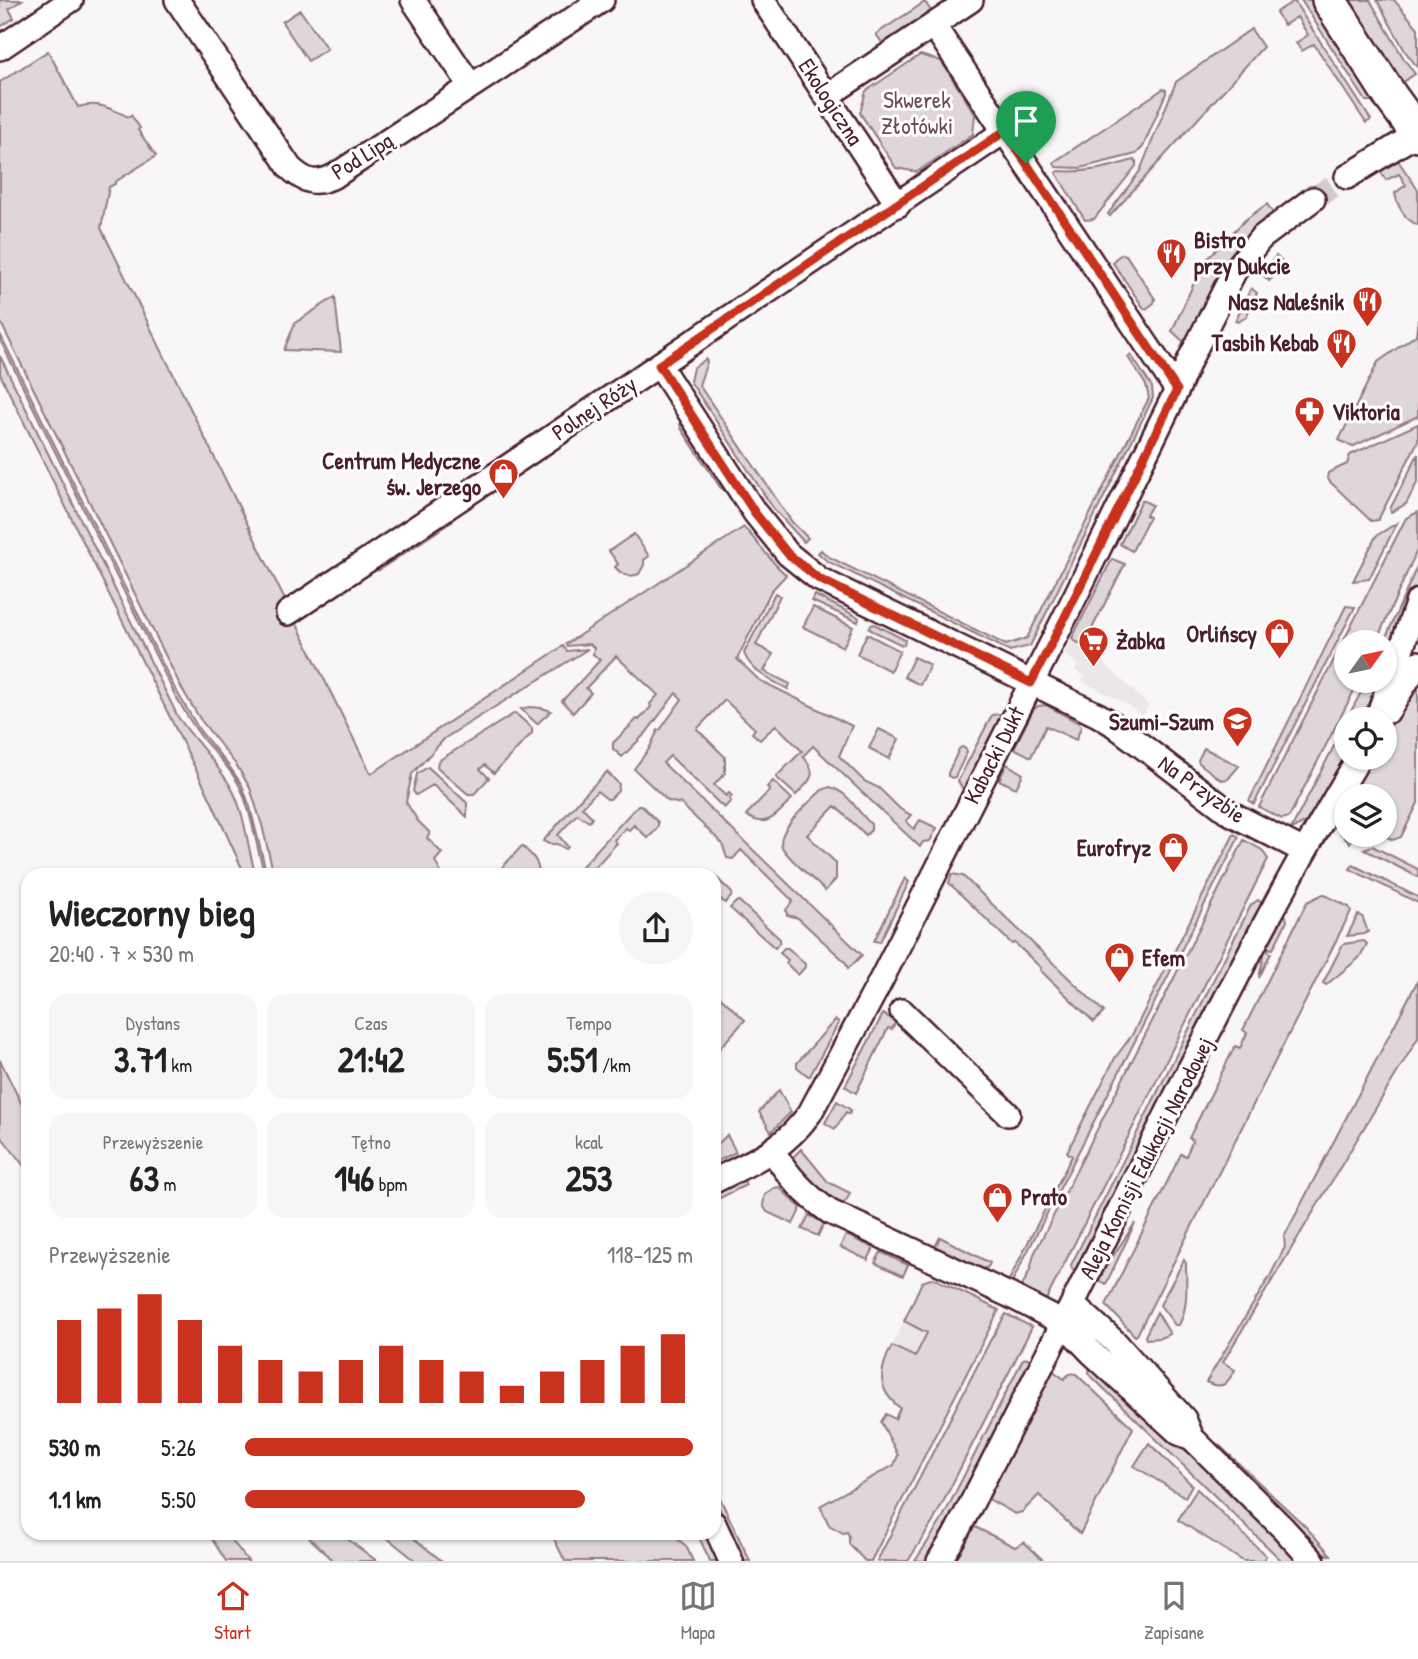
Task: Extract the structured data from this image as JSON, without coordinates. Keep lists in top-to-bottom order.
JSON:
{
  "streets": {
    "street": [
      "Ekologiczna",
      "Pod Lipą",
      "Polnej Róży",
      "Kabacki Dukt",
      "Na Przyzbie",
      "Aleja Komisji Edukacji Narodowej"
    ]
  },
  "crossings": [
    ["Ekologiczna", "Polnej Róży"],
    ["Polnej Róży", "Na Przyzbie"],
    ["Kabacki Dukt", "Na Przyzbie"],
    ["Na Przyzbie", "Aleja Komisji Edukacji Narodowej"]
  ],
  "parks": ["Skwerek Złotówki"],
  "places": {
    "restaurant": ["Bistro przy Dukcie", "Nasz Naleśnik", "Tasbih Kebab"],
    "pharmacy": ["Viktoria"],
    "shop": [
      "Centrum Medyczne św. Jerzego",
      "Orlińscy",
      "Eurofryz",
      "Efem",
      "Prato"
    ],
    "supermarket": ["Żabka"],
    "school or university": ["Szumi-Szum"]
  },
  "north": "top right",
  "page": {
    "heading": ["Wieczorny bieg", "20:40 · 7 × 530 m"],
    "stats": [
      ["Dystans", "3.71 km"],
      ["Czas", "21:42"],
      ["Tempo", "5:51 /km"],
      ["Przewyższenie", "63 m"],
      ["Tętno", "146 bpm"],
      ["kcal", "253"]
    ],
    "chart": ["Przewyższenie", "118–125 m"],
    "list": [
      {
        "name": "530 m",
        "note": "5:26"
      },
      {
        "name": "1.1 km",
        "note": "5:50"
      }
    ],
    "tabs": ["Start", "Mapa", "Zapisane"]
  }
}
